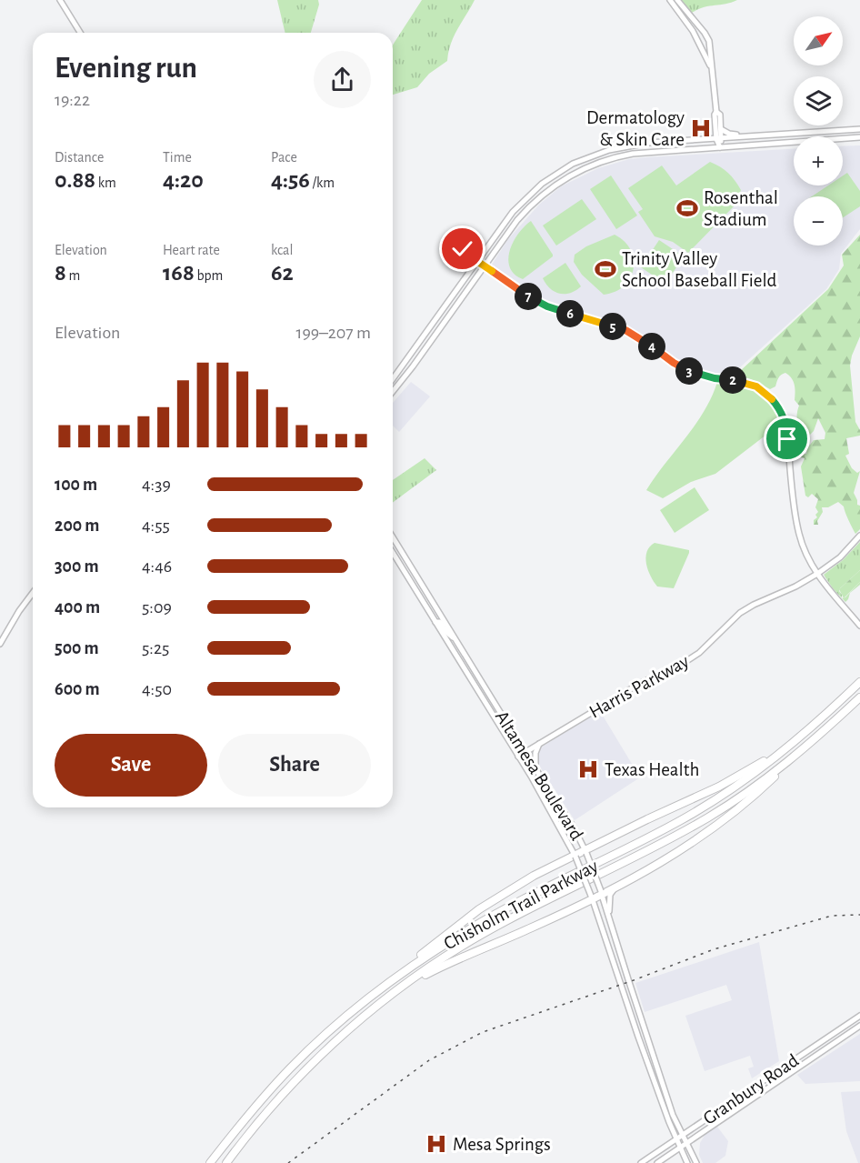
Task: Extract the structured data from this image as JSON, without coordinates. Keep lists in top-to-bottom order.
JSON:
{
  "streets": {
    "highway": ["Chisholm Trail Parkway"],
    "main road": ["Harris Parkway", "Altamesa Boulevard", "Granbury Road"]
  },
  "crossings": [
    ["Harris Parkway", "Altamesa Boulevard"],
    ["Altamesa Boulevard", "Granbury Road"]
  ],
  "places": {
    "hospital": ["Dermatology & Skin Care", "Texas Health", "Mesa Springs"],
    "sports": ["Rosenthal Stadium", "Trinity Valley School Baseball Field"]
  },
  "north": "top right",
  "page": {
    "map_buttons": ["+", "−"],
    "heading": ["Evening run", "19:22"],
    "stats": [
      ["Distance", "0.88 km"],
      ["Time", "4:20"],
      ["Pace", "4:56 /km"],
      ["Elevation", "8 m"],
      ["Heart rate", "168 bpm"],
      ["kcal", "62"]
    ],
    "pins": [
      "7",
      "6",
      "5",
      "4",
      "3",
      "2"
    ],
    "chart": ["Elevation", "199–207 m"],
    "list": [
      {
        "name": "100 m",
        "note": "4:39"
      },
      {
        "name": "200 m",
        "note": "4:55"
      },
      {
        "name": "300 m",
        "note": "4:46"
      },
      {
        "name": "400 m",
        "note": "5:09"
      },
      {
        "name": "500 m",
        "note": "5:25"
      },
      {
        "name": "600 m",
        "note": "4:50"
      }
    ],
    "buttons": ["Save", "Share"]
  }
}
